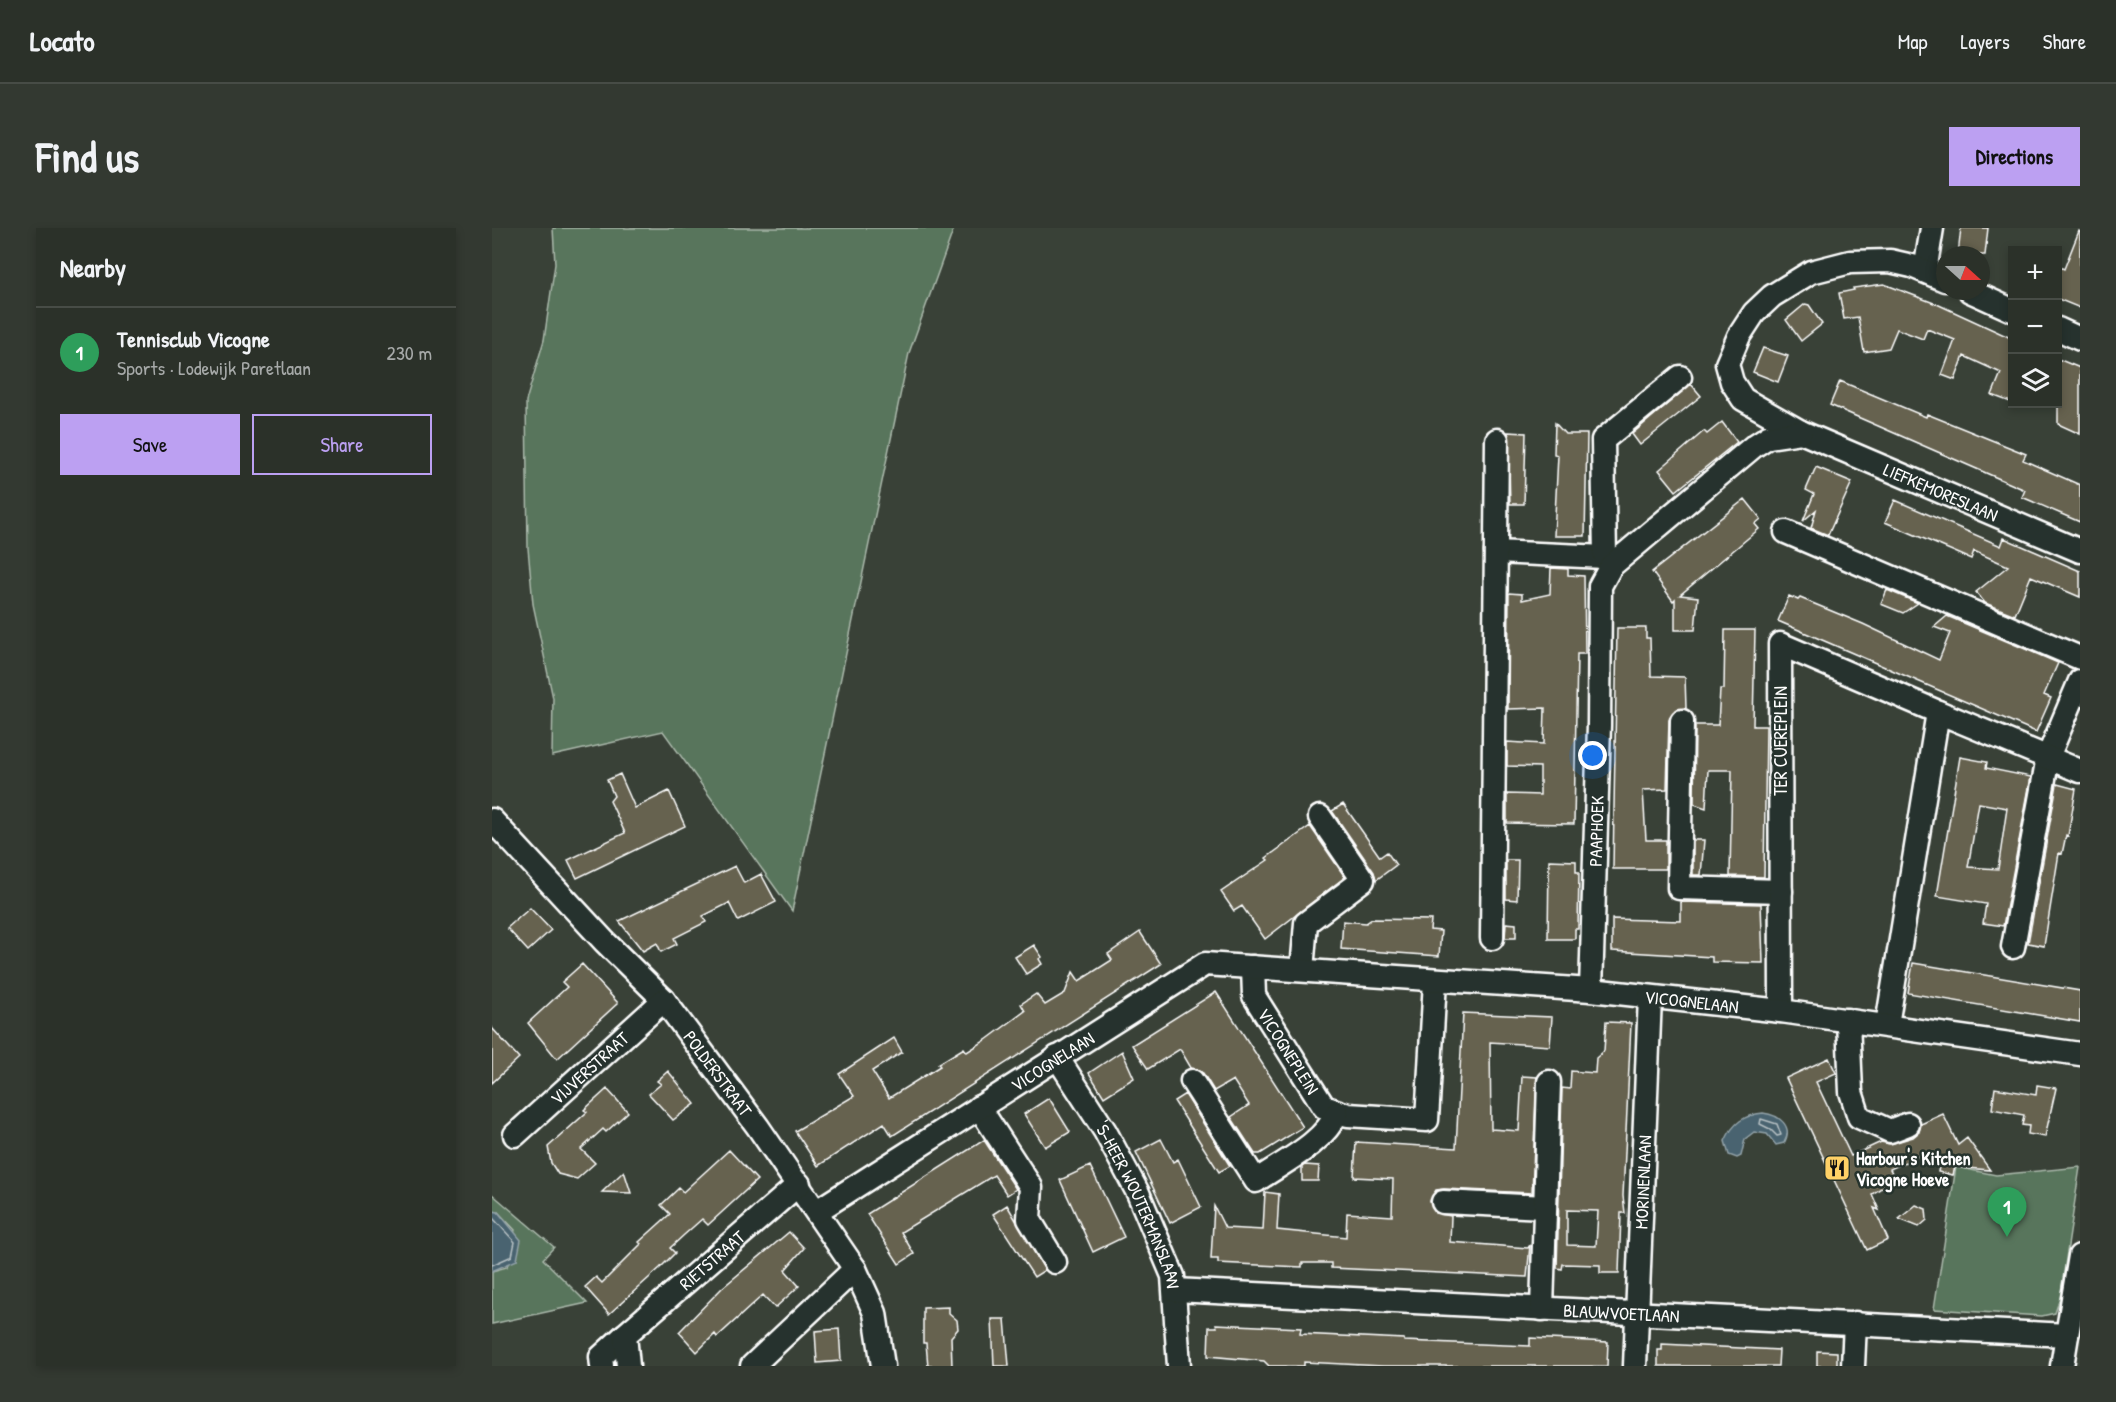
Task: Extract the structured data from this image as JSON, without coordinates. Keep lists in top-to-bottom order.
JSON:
{
  "streets": {
    "street": [
      "LIEFKEMORESLAAN",
      "TER CUEREPLEIN",
      "PAAPHOEK",
      "VICOGNELAAN",
      "VICOGNEPLEIN",
      "VIJVERSTRAAT",
      "POLDERSTRAAT",
      "MORINENLAAN",
      "'S-HEER WOUTERMANSLAAN",
      "RIETSTRAAT",
      "BLAUWVOETLAAN"
    ]
  },
  "crossings": [
    ["LIEFKEMORESLAAN", "PAAPHOEK"],
    ["TER CUEREPLEIN", "VICOGNELAAN"],
    ["PAAPHOEK", "VICOGNELAAN"],
    ["VICOGNELAAN", "VICOGNEPLEIN"],
    ["VICOGNELAAN", "POLDERSTRAAT"],
    ["VICOGNELAAN", "MORINENLAAN"],
    ["VICOGNELAAN", "'S-HEER WOUTERMANSLAAN"],
    ["VIJVERSTRAAT", "POLDERSTRAAT"],
    ["POLDERSTRAAT", "RIETSTRAAT"],
    ["MORINENLAAN", "BLAUWVOETLAAN"],
    ["'S-HEER WOUTERMANSLAAN", "BLAUWVOETLAAN"]
  ],
  "places": {
    "restaurant": ["Harbour's Kitchen Vicogne Hoeve"]
  },
  "north": "right",
  "page": {
    "header": "Locato",
    "nav": ["Map", "Layers", "Share"],
    "buttons": [
      "Directions",
      ["Save", "Share"]
    ],
    "title": "Find us",
    "heading": "Nearby",
    "map_buttons": ["+", "−"],
    "list": [
      {
        "mark": "1",
        "name": "Tennisclub Vicogne",
        "note": "Sports · Lodewijk Paretlaan",
        "value": "230 m"
      }
    ],
    "pins": "1"
  }
}
